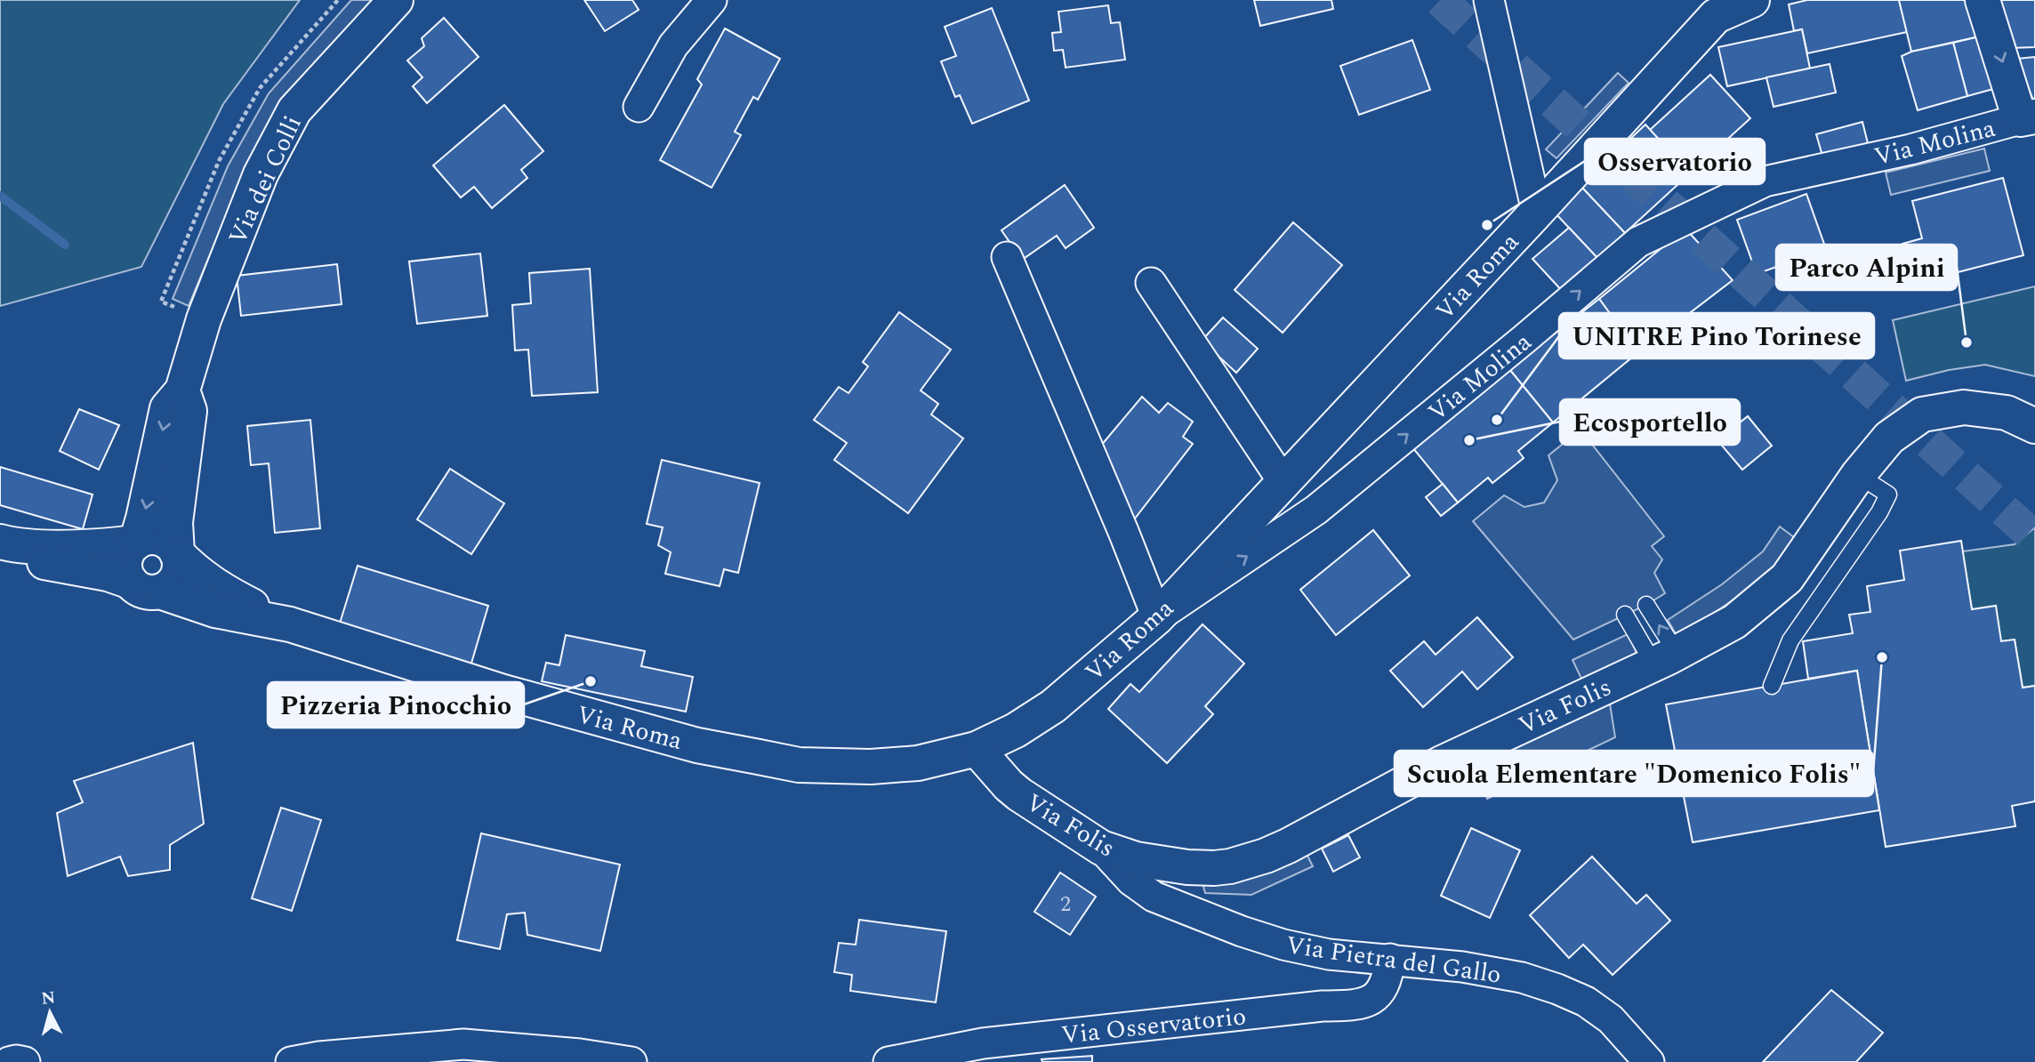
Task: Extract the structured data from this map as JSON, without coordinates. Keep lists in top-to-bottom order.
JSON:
{
  "streets": {
    "main road": ["Via dei Colli", "Via Roma", "Via Folis"],
    "street": ["Via Molina", "Via Pietra del Gallo", "Via Osservatorio"]
  },
  "crossings": [
    ["Via Molina", "Via Roma"],
    ["Via dei Colli", "Via Roma"],
    ["Via Roma", "Via Folis"],
    ["Via Folis", "Via Pietra del Gallo"],
    ["Via Pietra del Gallo", "Via Osservatorio"]
  ],
  "one_way": ["Via Molina"],
  "places": [
    "Osservatorio",
    "Parco Alpini",
    "UNITRE Pino Torinese",
    "Ecosportello",
    "Scuola Elementare \"Domenico Folis\"",
    "Pizzeria Pinocchio"
  ],
  "house_numbers": ["2"],
  "north": "top"
}
